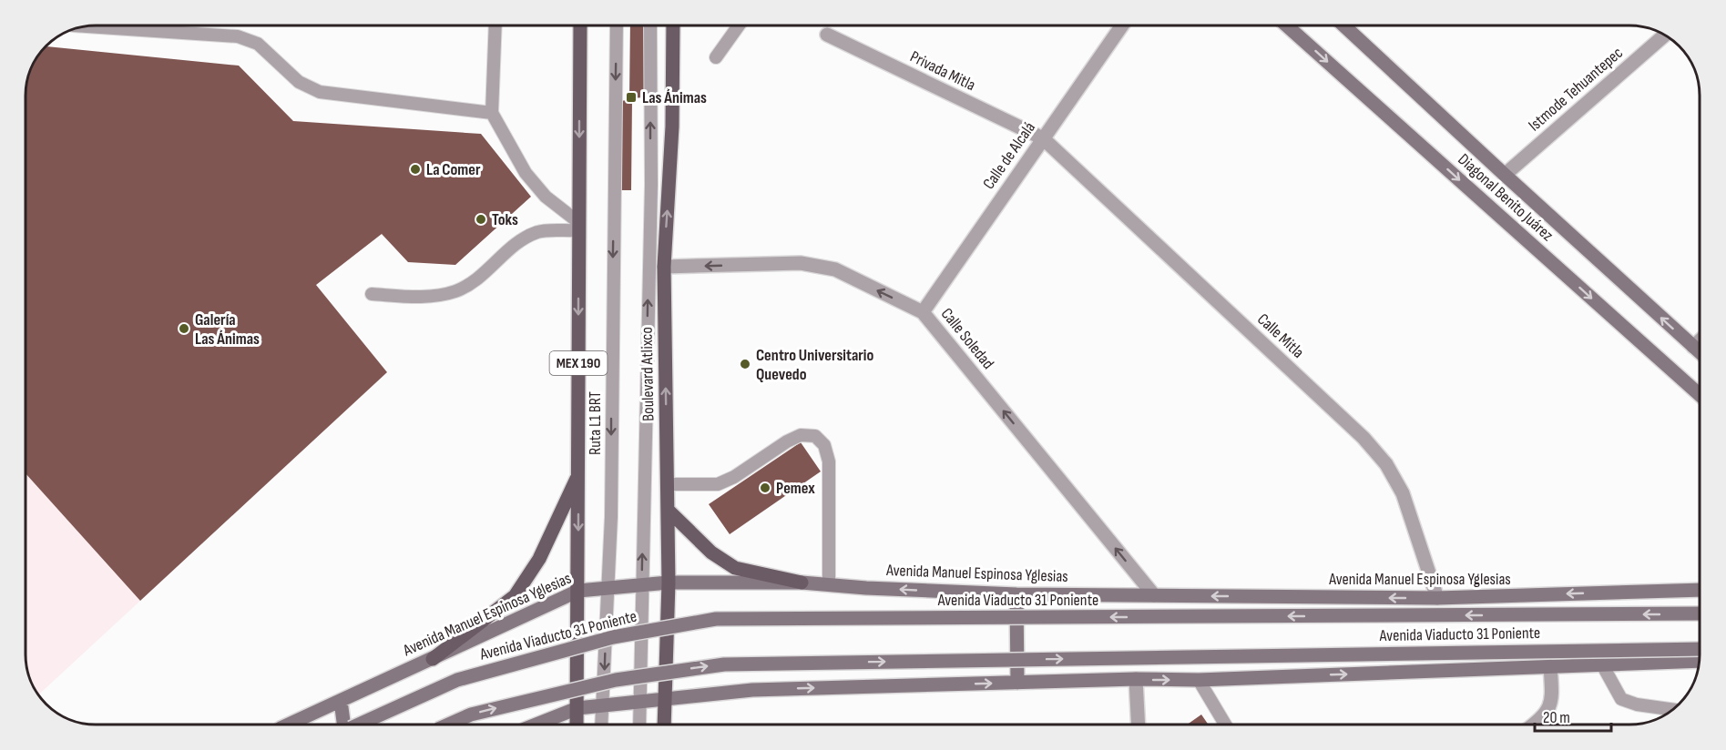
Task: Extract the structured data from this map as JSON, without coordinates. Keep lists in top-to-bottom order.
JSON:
{
  "streets": {
    "main road": [
      "Diagonal Benito Juárez",
      "MEX 190",
      "Boulevard Atlixco",
      "Avenida Manuel Espinosa Yglesias",
      "Avenida Viaducto 31 Poniente"
    ],
    "street": [
      "Privada Mitla",
      "Istmode Tehuantepec",
      "Calle de Alcalá",
      "Calle Mitla",
      "Calle Soledad"
    ],
    "lane": ["Ruta L1 BRT"]
  },
  "crossings": [
    ["Privada Mitla", "Calle de Alcalá"],
    ["Privada Mitla", "Calle Mitla"],
    ["Istmode Tehuantepec", "Diagonal Benito Juárez"],
    ["Calle de Alcalá", "Calle Mitla"],
    ["Calle de Alcalá", "Calle Soledad"],
    ["Calle Mitla", "Avenida Manuel Espinosa Yglesias"],
    ["Calle Soledad", "Boulevard Atlixco"],
    ["Calle Soledad", "Avenida Manuel Espinosa Yglesias"],
    ["MEX 190", "Avenida Manuel Espinosa Yglesias"],
    ["Boulevard Atlixco", "Avenida Manuel Espinosa Yglesias"],
    ["Ruta L1 BRT", "Avenida Manuel Espinosa Yglesias"]
  ],
  "one_way": ["Calle Soledad"],
  "places": {
    "transit": ["Las Ánimas"],
    "other": [
      "La Comer",
      "Toks",
      "Galería Las Ánimas",
      "Centro Universitario Quevedo",
      "Pemex"
    ]
  },
  "scale_bar": "20 m"
}
